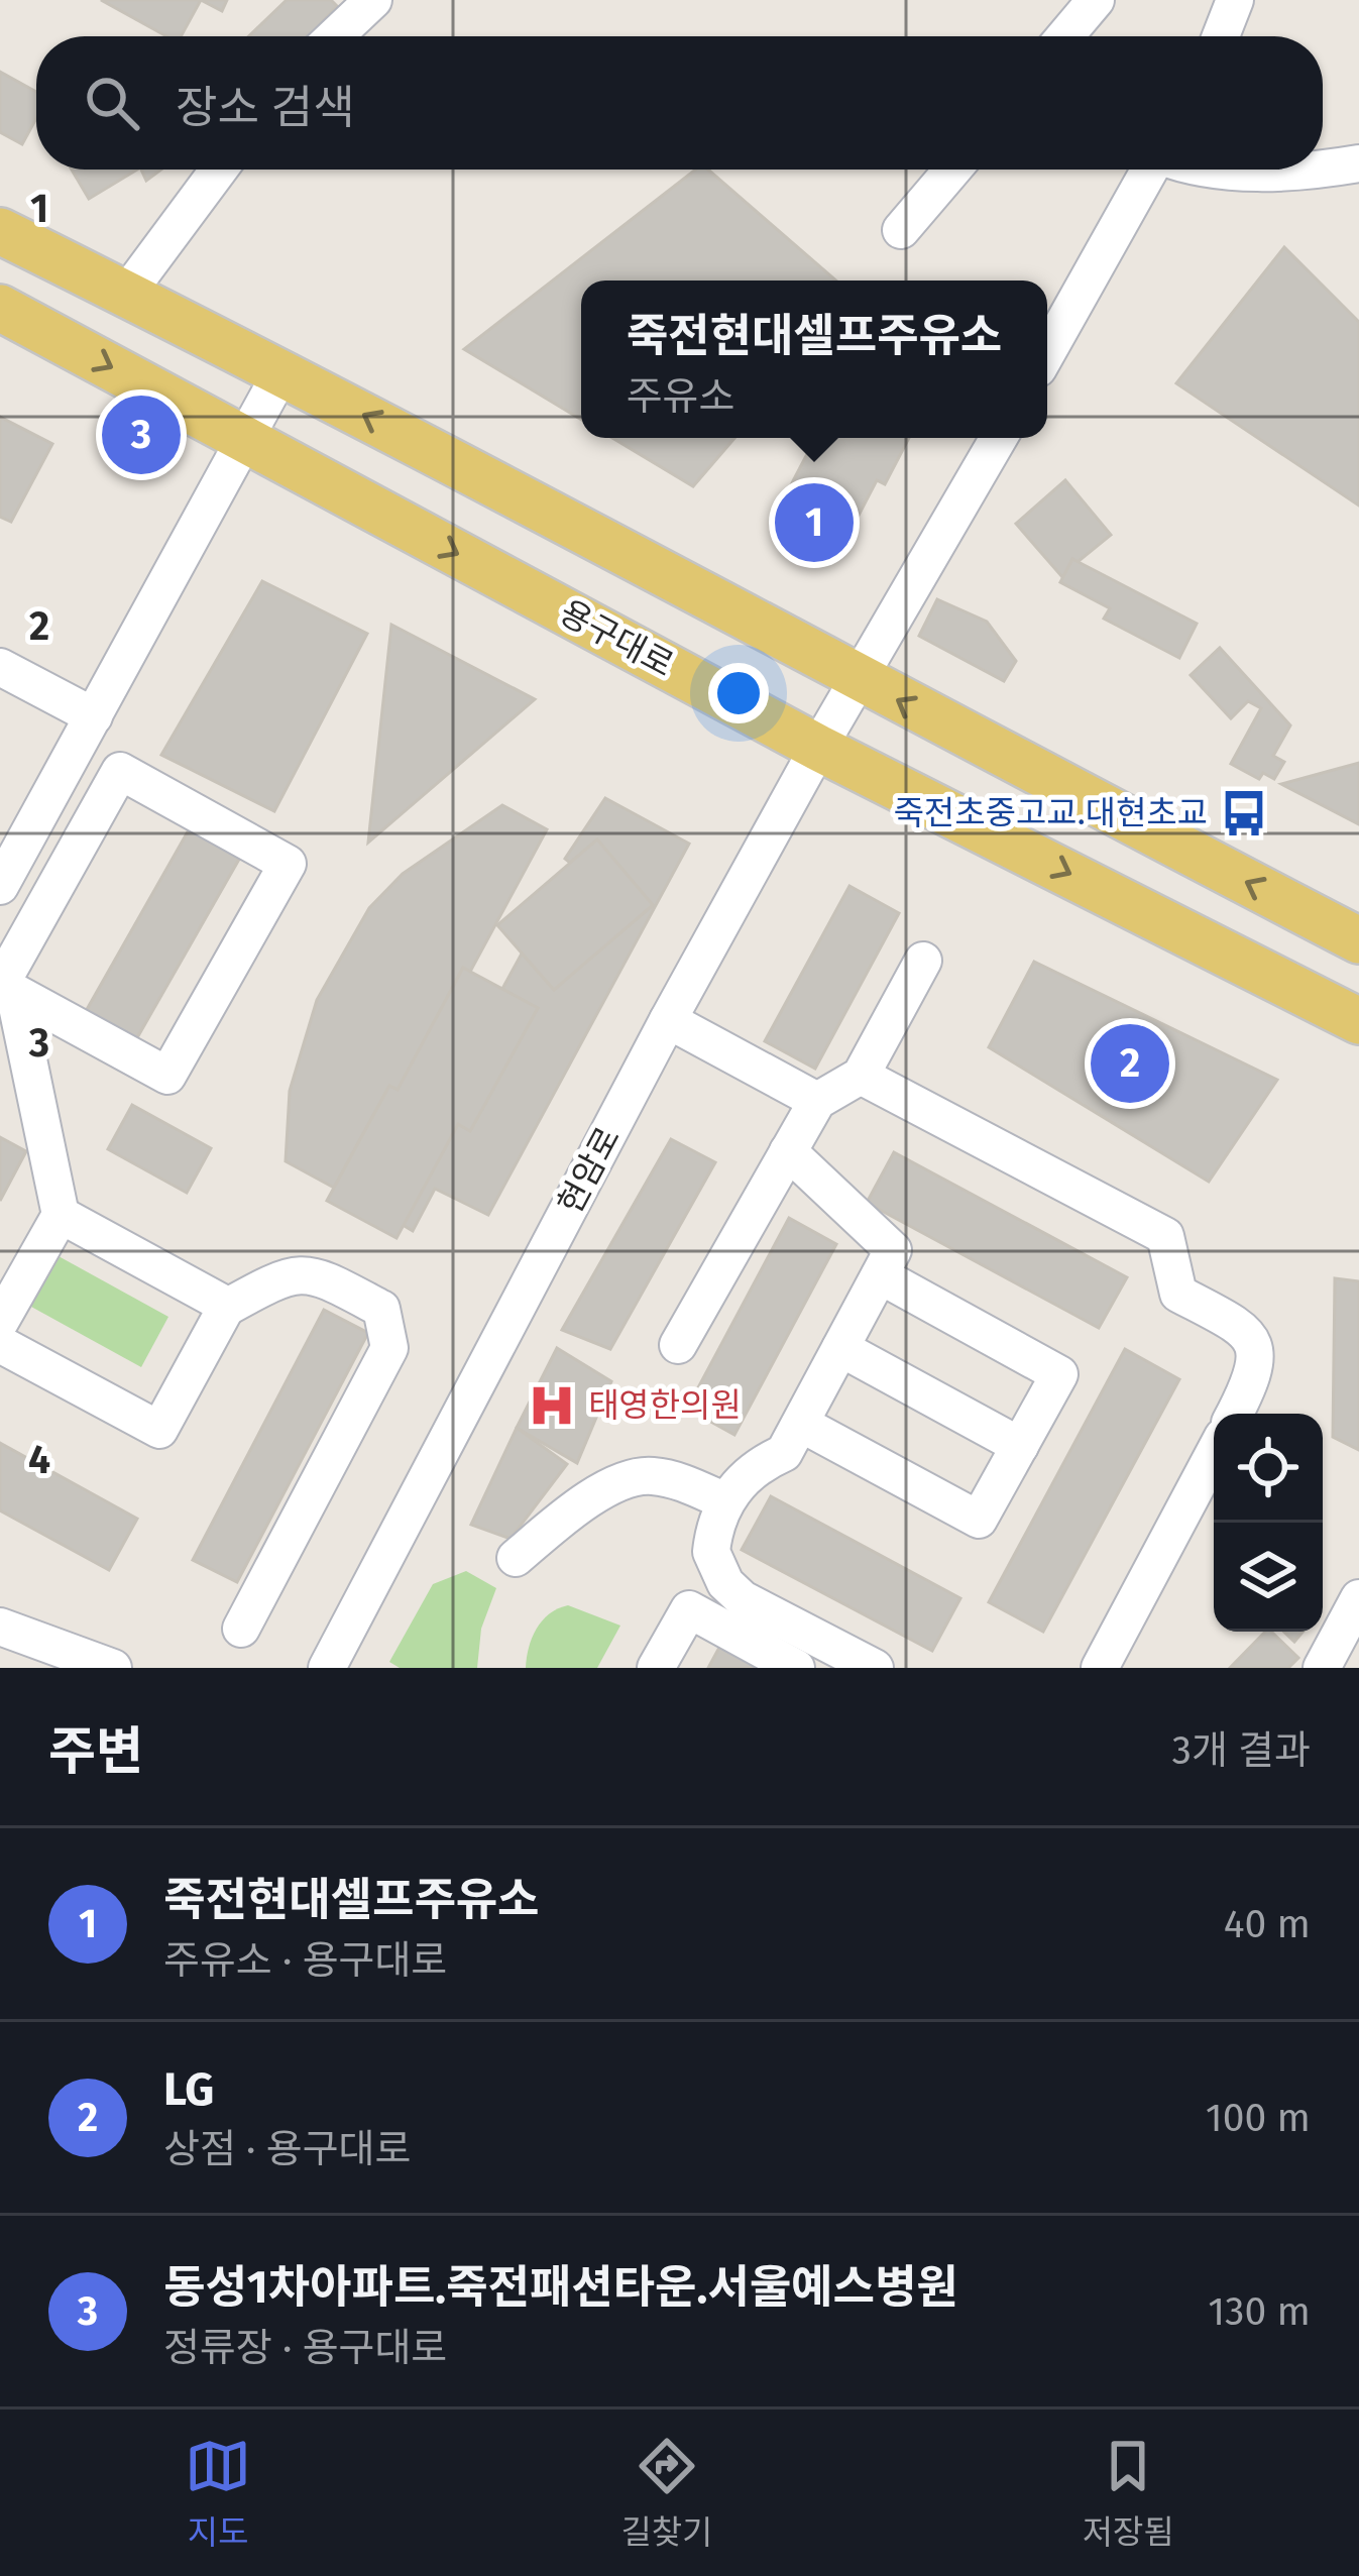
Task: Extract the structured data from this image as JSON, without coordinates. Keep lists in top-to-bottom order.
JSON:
{
  "streets": {
    "main road": ["용구대로"],
    "street": ["현암로"]
  },
  "crossings": [
    ["용구대로", "현암로"]
  ],
  "places": {
    "bus stop": ["죽전초중고교.대현초교"],
    "hospital": ["태영한의원"]
  },
  "page": {
    "search": "장소 검색",
    "popup": ["죽전현대셀프주유소", "주유소"],
    "pins": ["3", "1", "2"],
    "heading": ["주변", "3개 결과"],
    "list": [
      {
        "mark": "1",
        "name": "죽전현대셀프주유소",
        "note": "주유소 · 용구대로",
        "value": "40 m"
      },
      {
        "mark": "2",
        "name": "LG",
        "note": "상점 · 용구대로",
        "value": "100 m"
      },
      {
        "mark": "3",
        "name": "동성1차아파트.죽전패션타운.서울예스병원",
        "note": "정류장 · 용구대로",
        "value": "130 m"
      }
    ],
    "nav": ["지도", "길찾기", "저장됨"]
  },
  "grid": {
    "rows": [
      "1",
      "2",
      "3",
      "4"
    ]
  }
}
